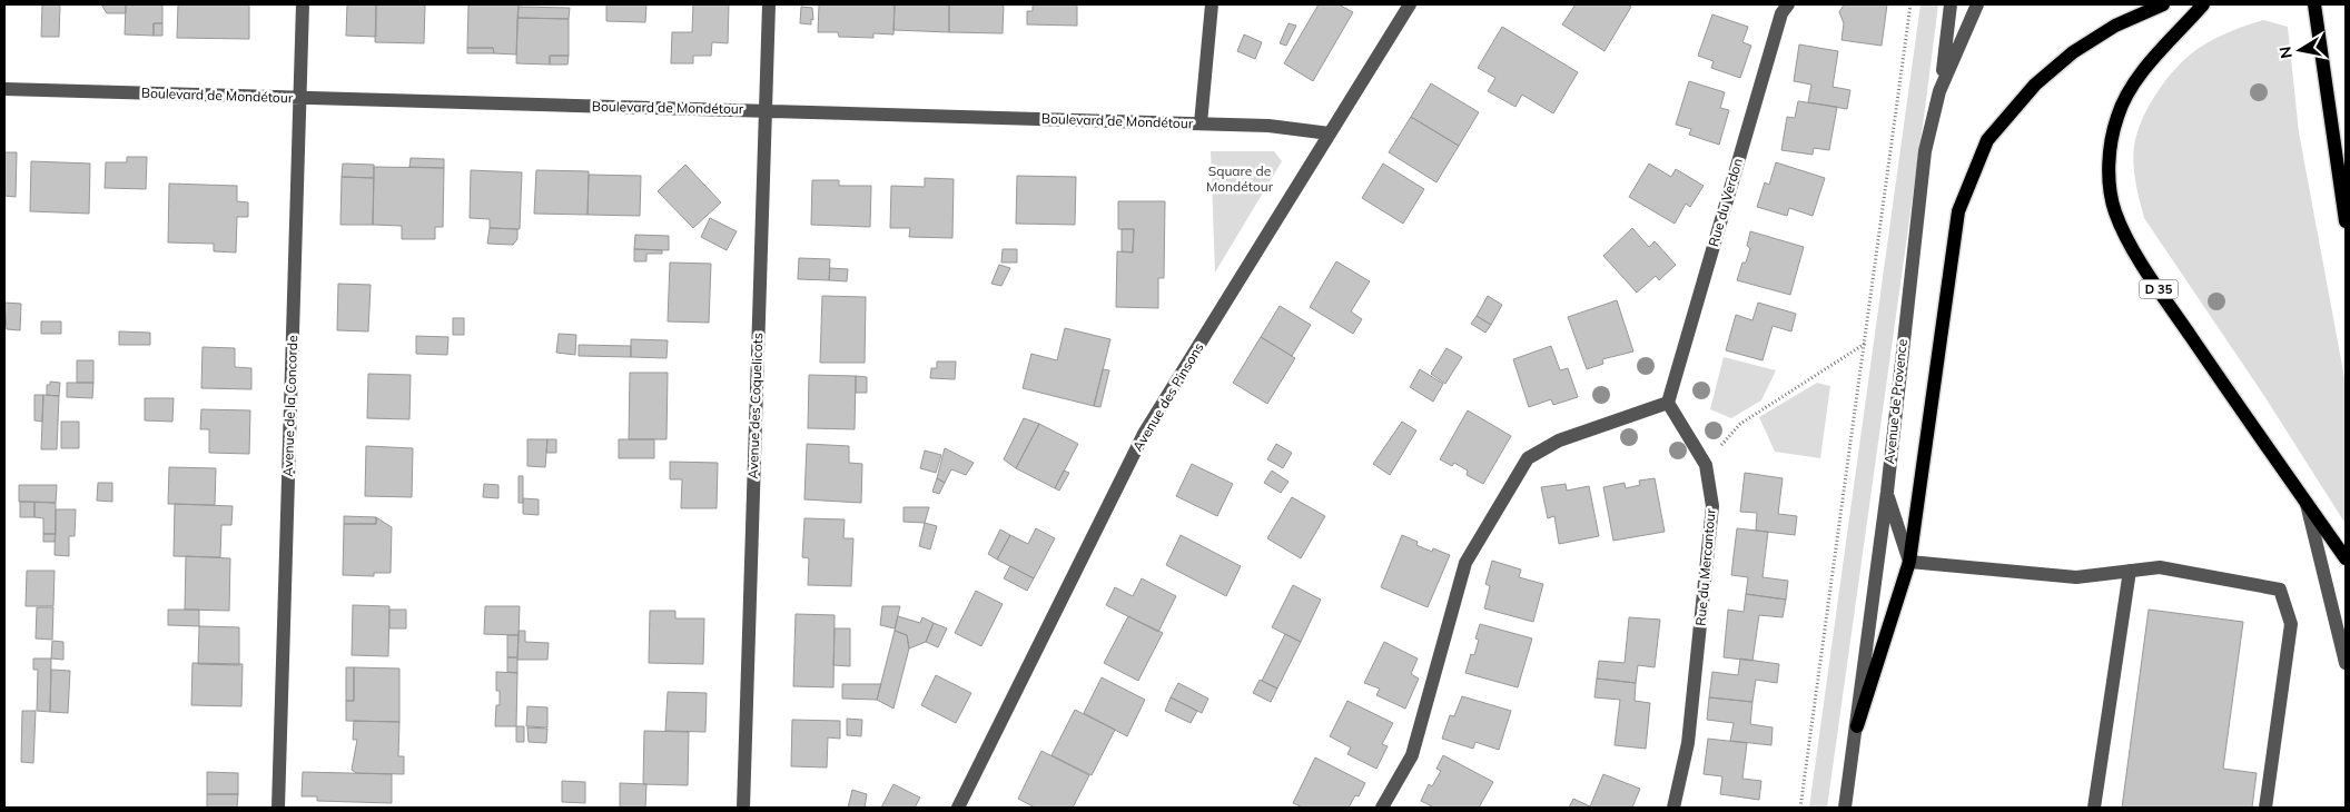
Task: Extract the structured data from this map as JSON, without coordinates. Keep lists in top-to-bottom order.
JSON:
{
  "streets": {
    "main road": ["D 35"],
    "street": [
      "Boulevard de Mondétour",
      "Rue du Verdon",
      "Avenue des Pinsons",
      "Avenue de Provence",
      "Avenue de la Concorde",
      "Avenue des Coquelicots",
      "Rue du Mercantour"
    ]
  },
  "crossings": [
    ["Boulevard de Mondétour", "Avenue des Pinsons"],
    ["Boulevard de Mondétour", "Avenue de la Concorde"],
    ["Boulevard de Mondétour", "Avenue des Coquelicots"],
    ["Rue du Verdon", "Rue du Mercantour"]
  ],
  "parks": ["Square de Mondétour"],
  "north": "left"
}
